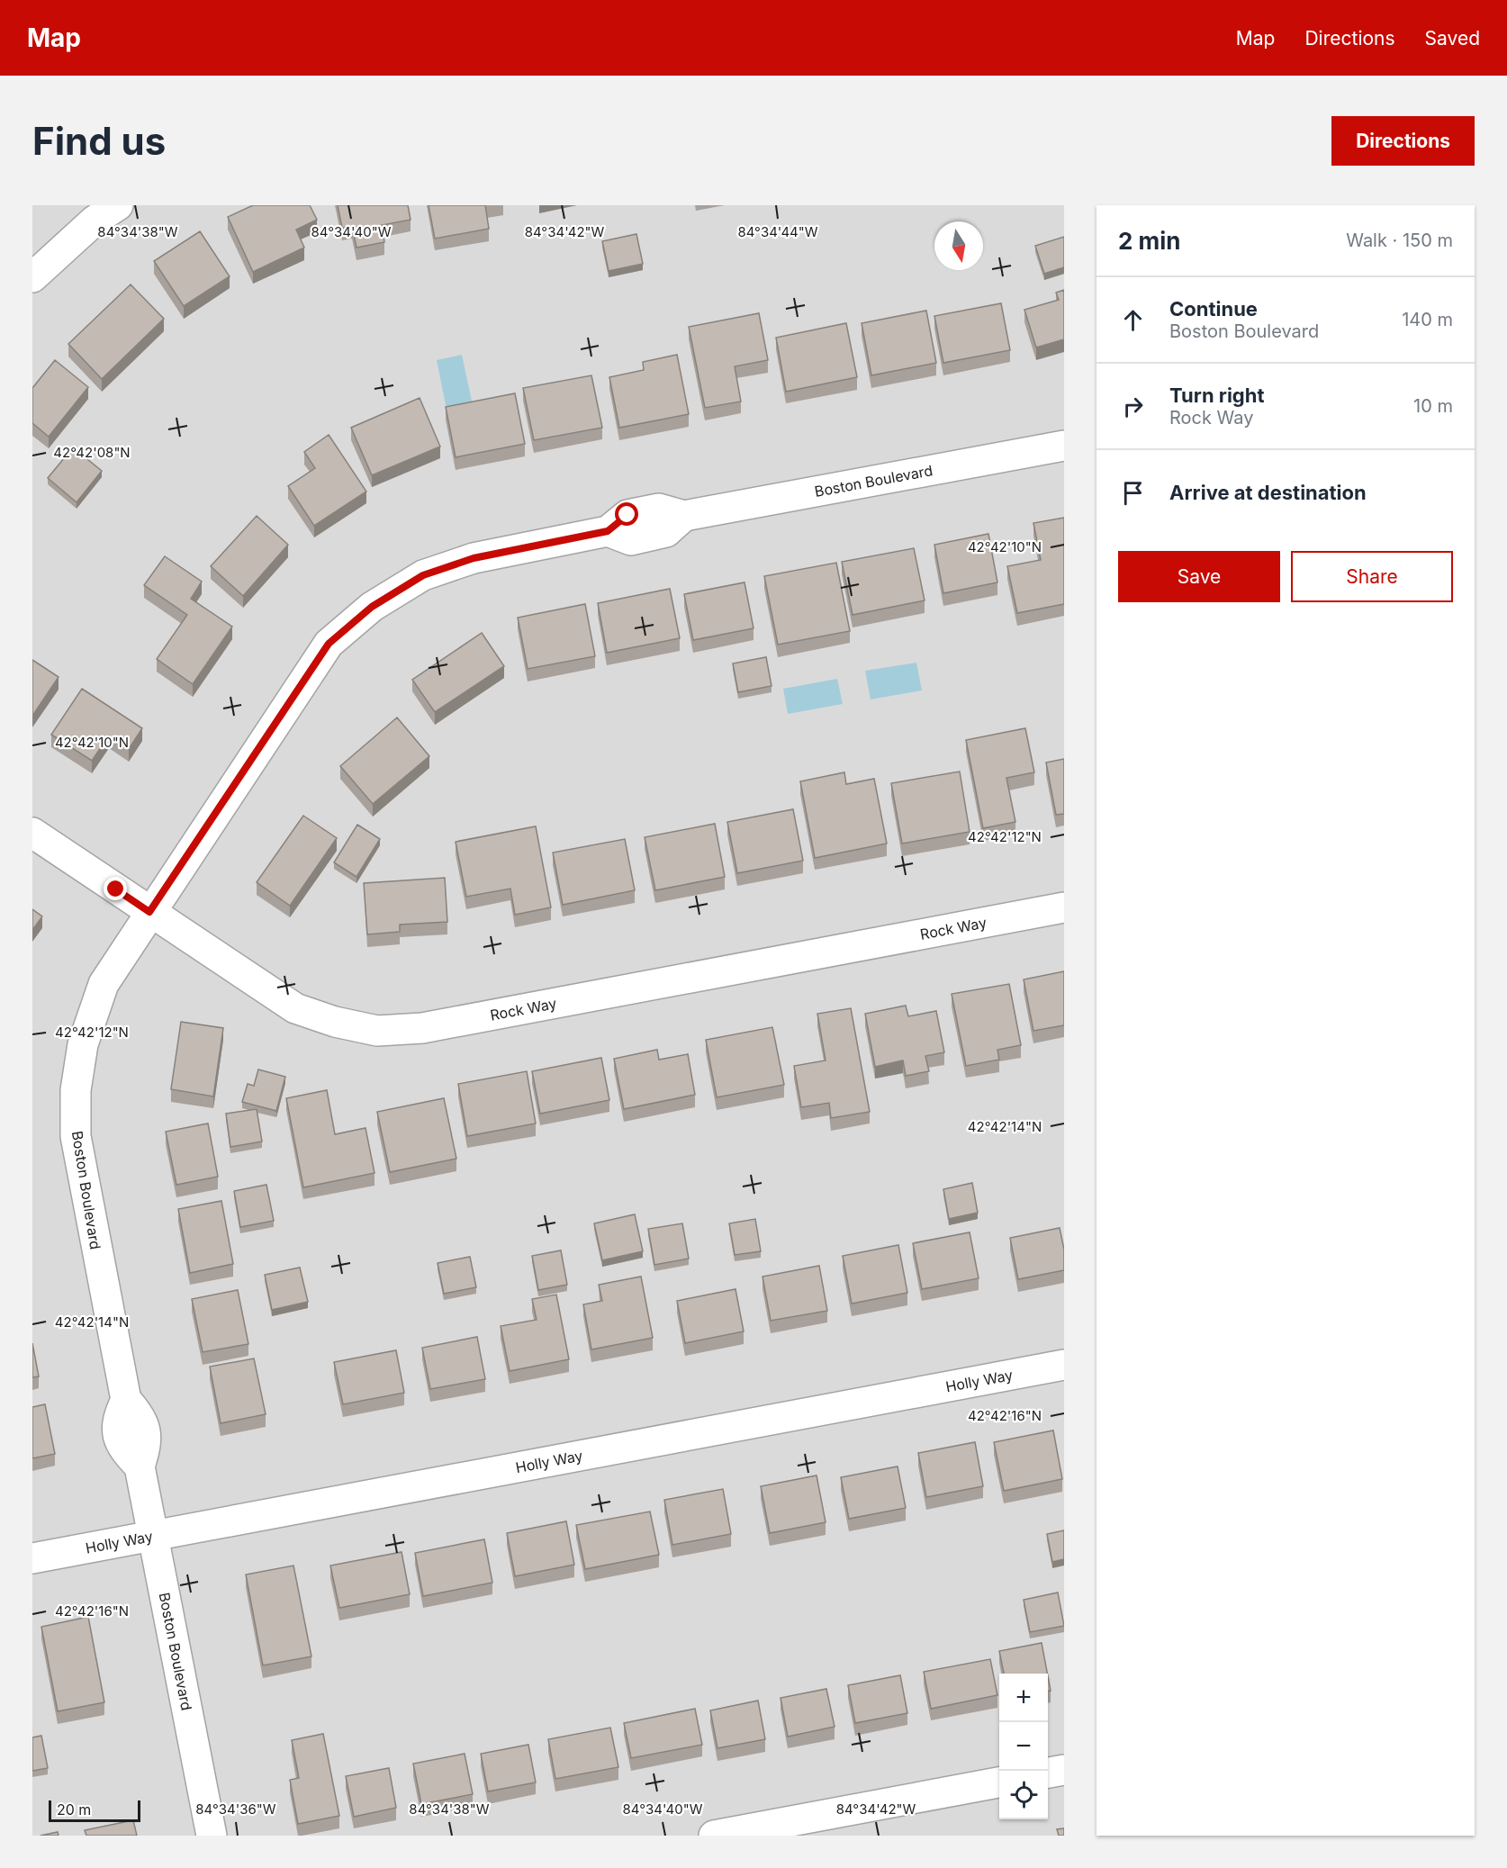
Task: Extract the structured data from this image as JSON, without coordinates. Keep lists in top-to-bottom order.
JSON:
{
  "streets": {
    "street": ["Boston Boulevard", "Rock Way", "Holly Way"]
  },
  "crossings": [
    ["Boston Boulevard", "Rock Way"],
    ["Boston Boulevard", "Holly Way"]
  ],
  "scale_bar": "20 m",
  "north": "bottom",
  "page": {
    "header": "Map",
    "nav": ["Map", "Directions", "Saved"],
    "buttons": [
      "Directions",
      ["Save", "Share"]
    ],
    "title": "Find us",
    "heading": ["2 min", "Walk · 150 m"],
    "list": [
      ["Continue", "Boston Boulevard", "140 m"],
      ["Turn right", "Rock Way", "10 m"],
      "Arrive at destination"
    ],
    "map_buttons": ["+", "−"],
    "scale": "20 m"
  },
  "coordinates": [
    "84°34'38\"W",
    "84°34'40\"W",
    "84°34'42\"W",
    "84°34'44\"W",
    "42°42'08\"N",
    "42°42'10\"N",
    "42°42'12\"N",
    "42°42'14\"N",
    "42°42'16\"N",
    "84°34'36\"W"
  ]
}
